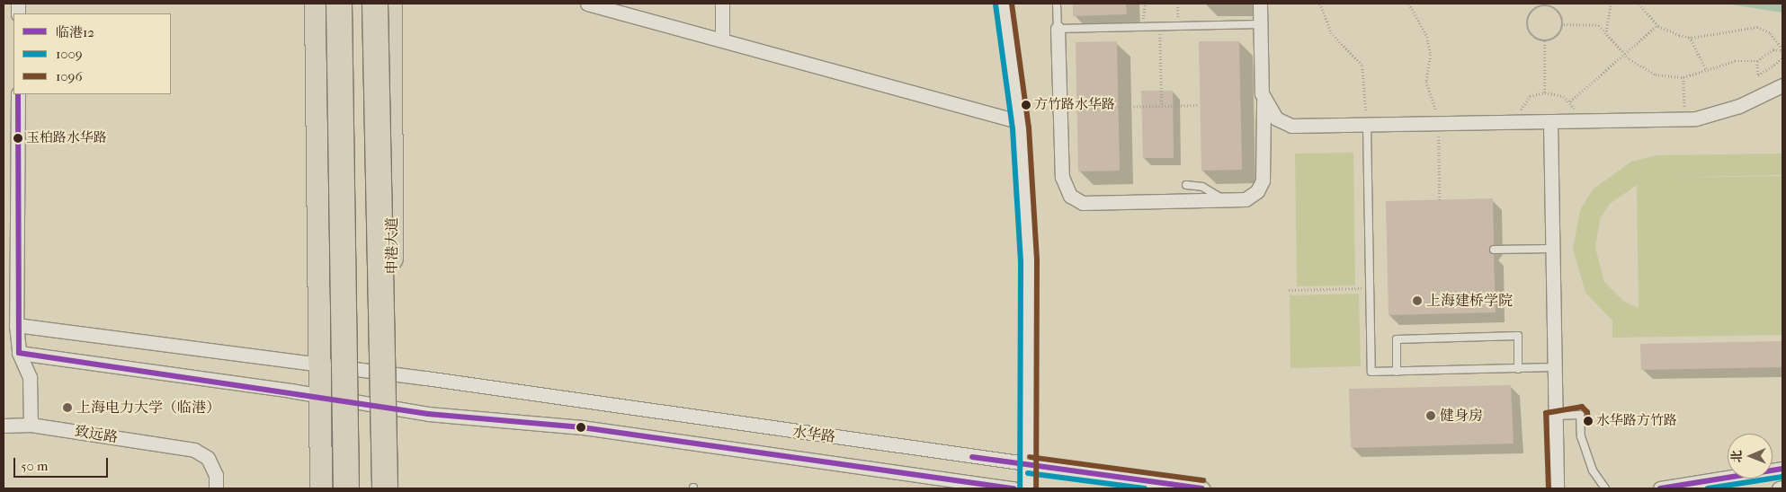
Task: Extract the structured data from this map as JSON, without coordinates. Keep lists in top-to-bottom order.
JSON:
{
  "streets": {
    "main road": ["申港大道"],
    "street": ["致远路", "水华路"]
  },
  "crossings": [
    ["申港大道", "水华路"]
  ],
  "places": [
    "方竹路水华路",
    "玉柏路水华路",
    "上海建桥学院",
    "上海电力大学（临港）",
    "健身房",
    "水华路方竹路"
  ],
  "lines": ["transit line 1096", "transit line 1009", "transit line 临港12"],
  "legend": ["临港12", "1009", "1096"],
  "scale_bar": "50 m",
  "north": "left"
}
